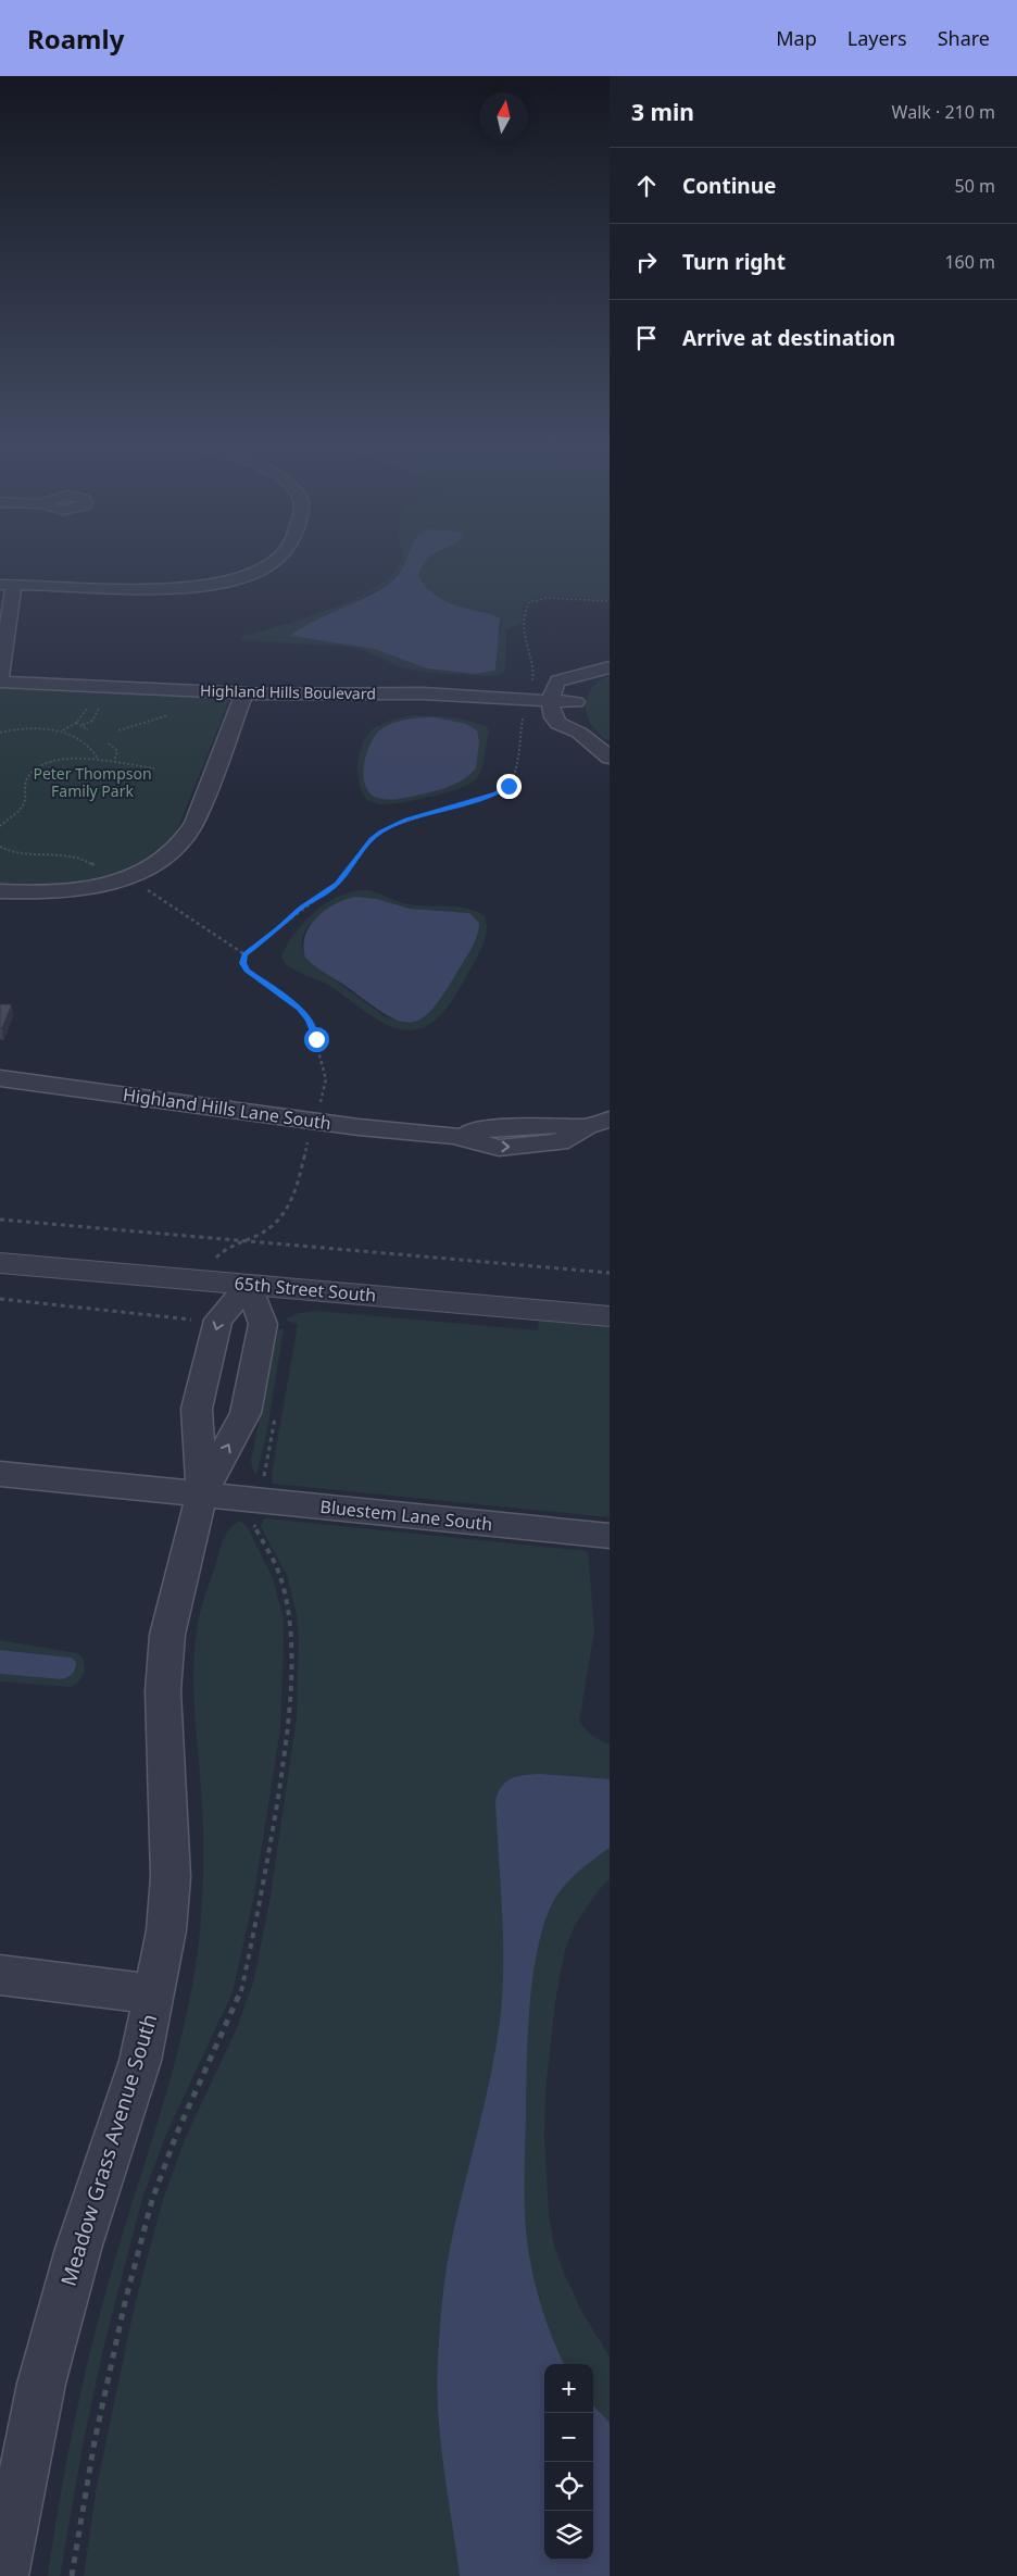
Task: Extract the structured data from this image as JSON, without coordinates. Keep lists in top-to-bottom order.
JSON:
{
  "streets": {
    "street": [
      "Highland Hills Boulevard",
      "Highland Hills Lane South",
      "65th Street South",
      "Bluestem Lane South",
      "Meadow Grass Avenue South"
    ]
  },
  "crossings": [
    ["65th Street South", "Meadow Grass Avenue South"],
    ["Bluestem Lane South", "Meadow Grass Avenue South"]
  ],
  "parks": ["Peter Thompson Family Park"],
  "north": "top",
  "page": {
    "header": "Roamly",
    "nav": ["Map", "Layers", "Share"],
    "heading": ["3 min", "Walk · 210 m"],
    "list": [
      ["Continue", "50 m"],
      ["Turn right", "160 m"],
      "Arrive at destination"
    ],
    "map_buttons": ["+", "−"]
  }
}
